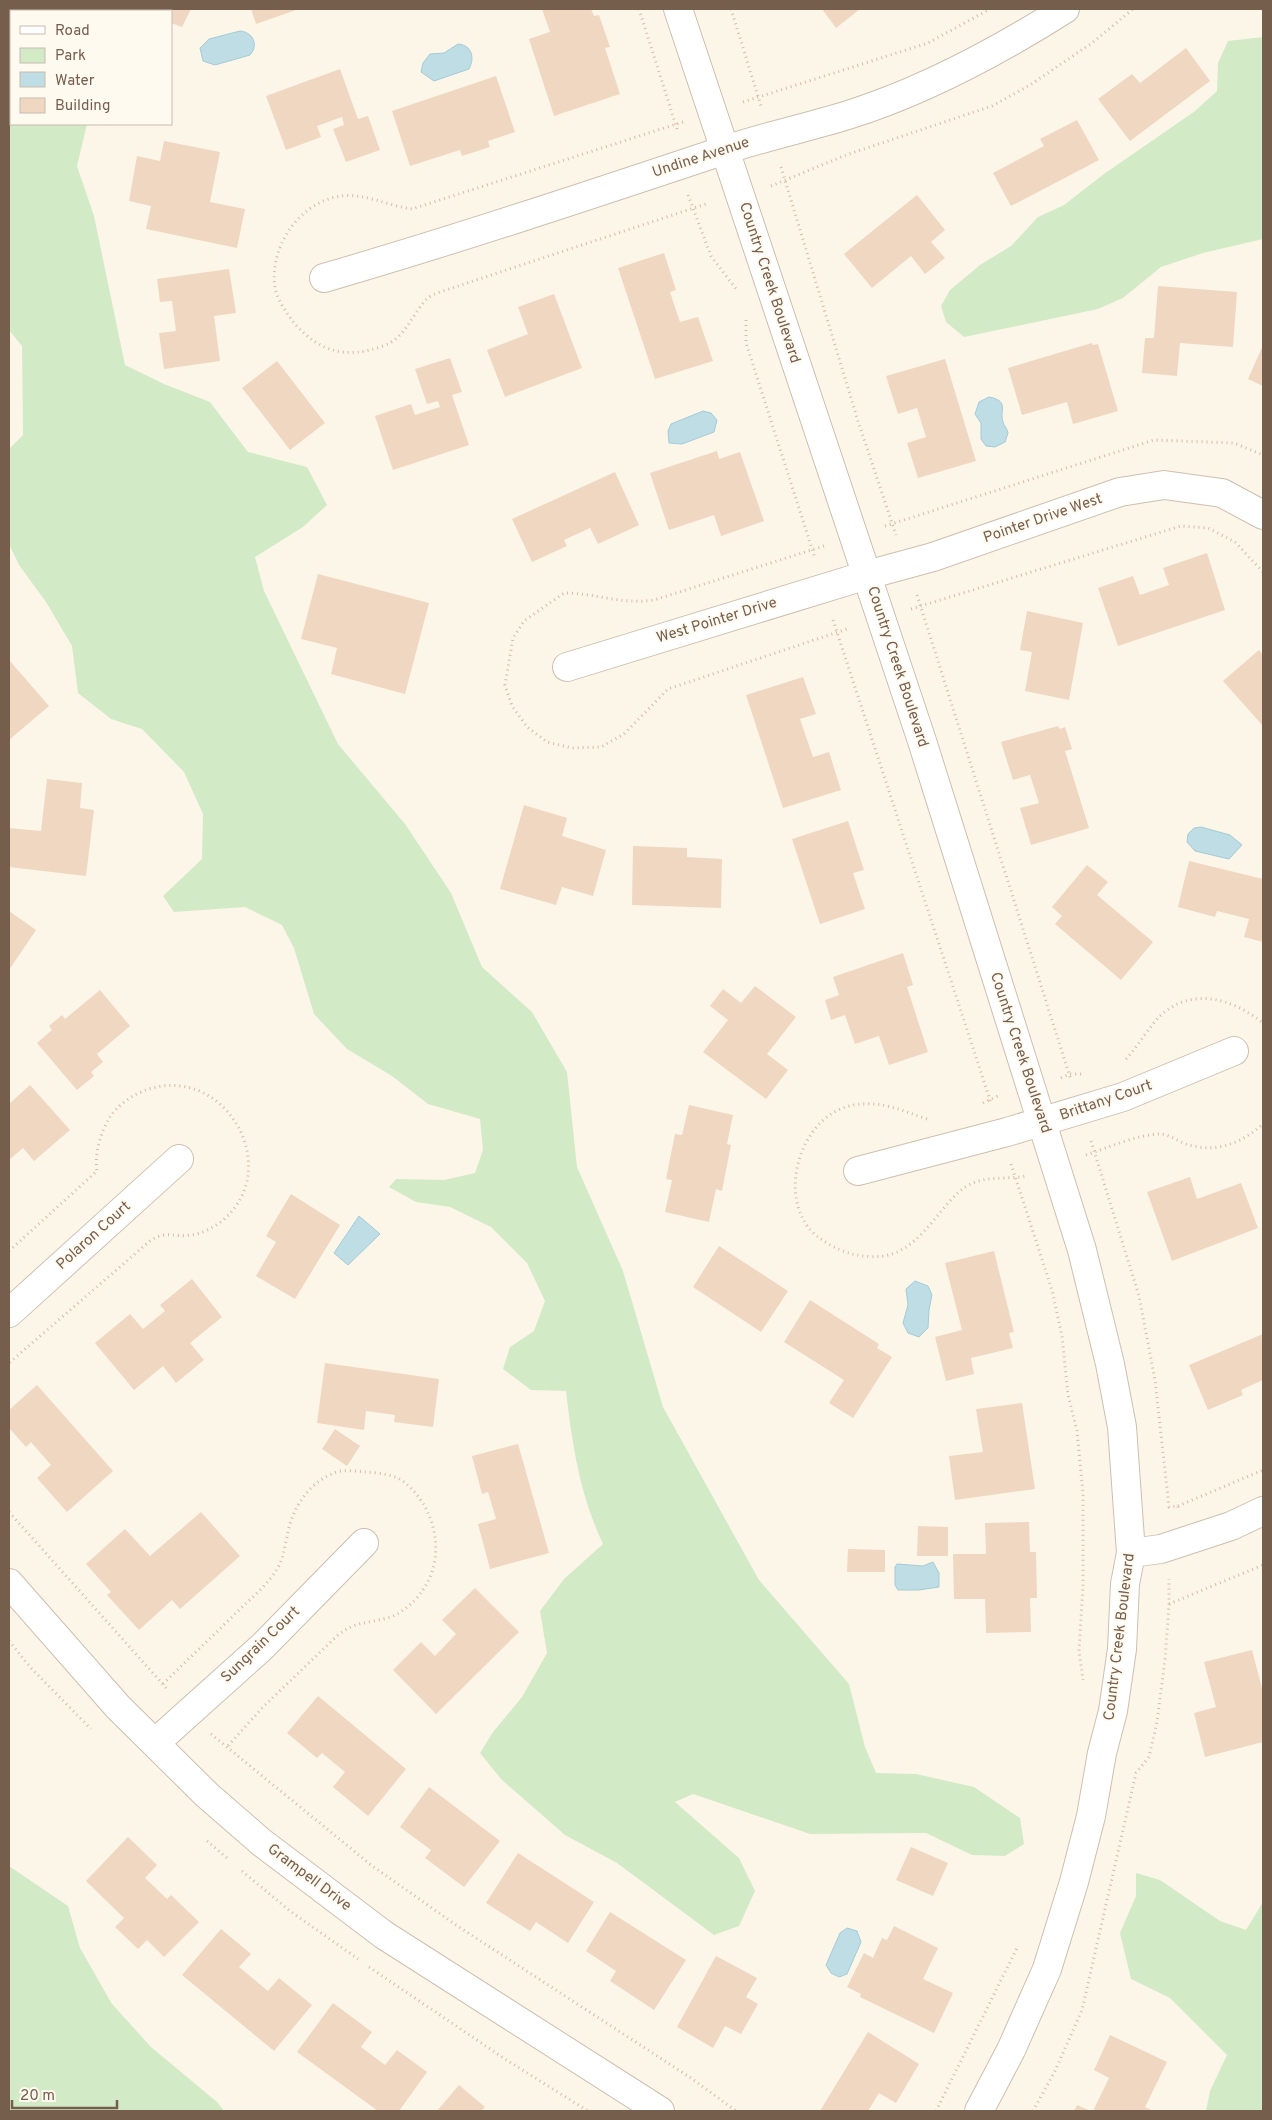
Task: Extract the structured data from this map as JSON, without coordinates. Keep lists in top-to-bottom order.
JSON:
{
  "streets": {
    "street": [
      "Undine Avenue",
      "Country Creek Boulevard",
      "Pointer Drive West",
      "West Pointer Drive",
      "Brittany Court",
      "Polaron Court",
      "Sungrain Court",
      "Grampell Drive"
    ]
  },
  "crossings": [
    ["Undine Avenue", "Country Creek Boulevard"],
    ["Country Creek Boulevard", "Pointer Drive West"],
    ["Country Creek Boulevard", "West Pointer Drive"],
    ["Country Creek Boulevard", "Brittany Court"],
    ["Pointer Drive West", "West Pointer Drive"],
    ["Sungrain Court", "Grampell Drive"]
  ],
  "legend": [
    "Road",
    "Park",
    "Water",
    "Building"
  ],
  "scale_bar": "20 m"
}
